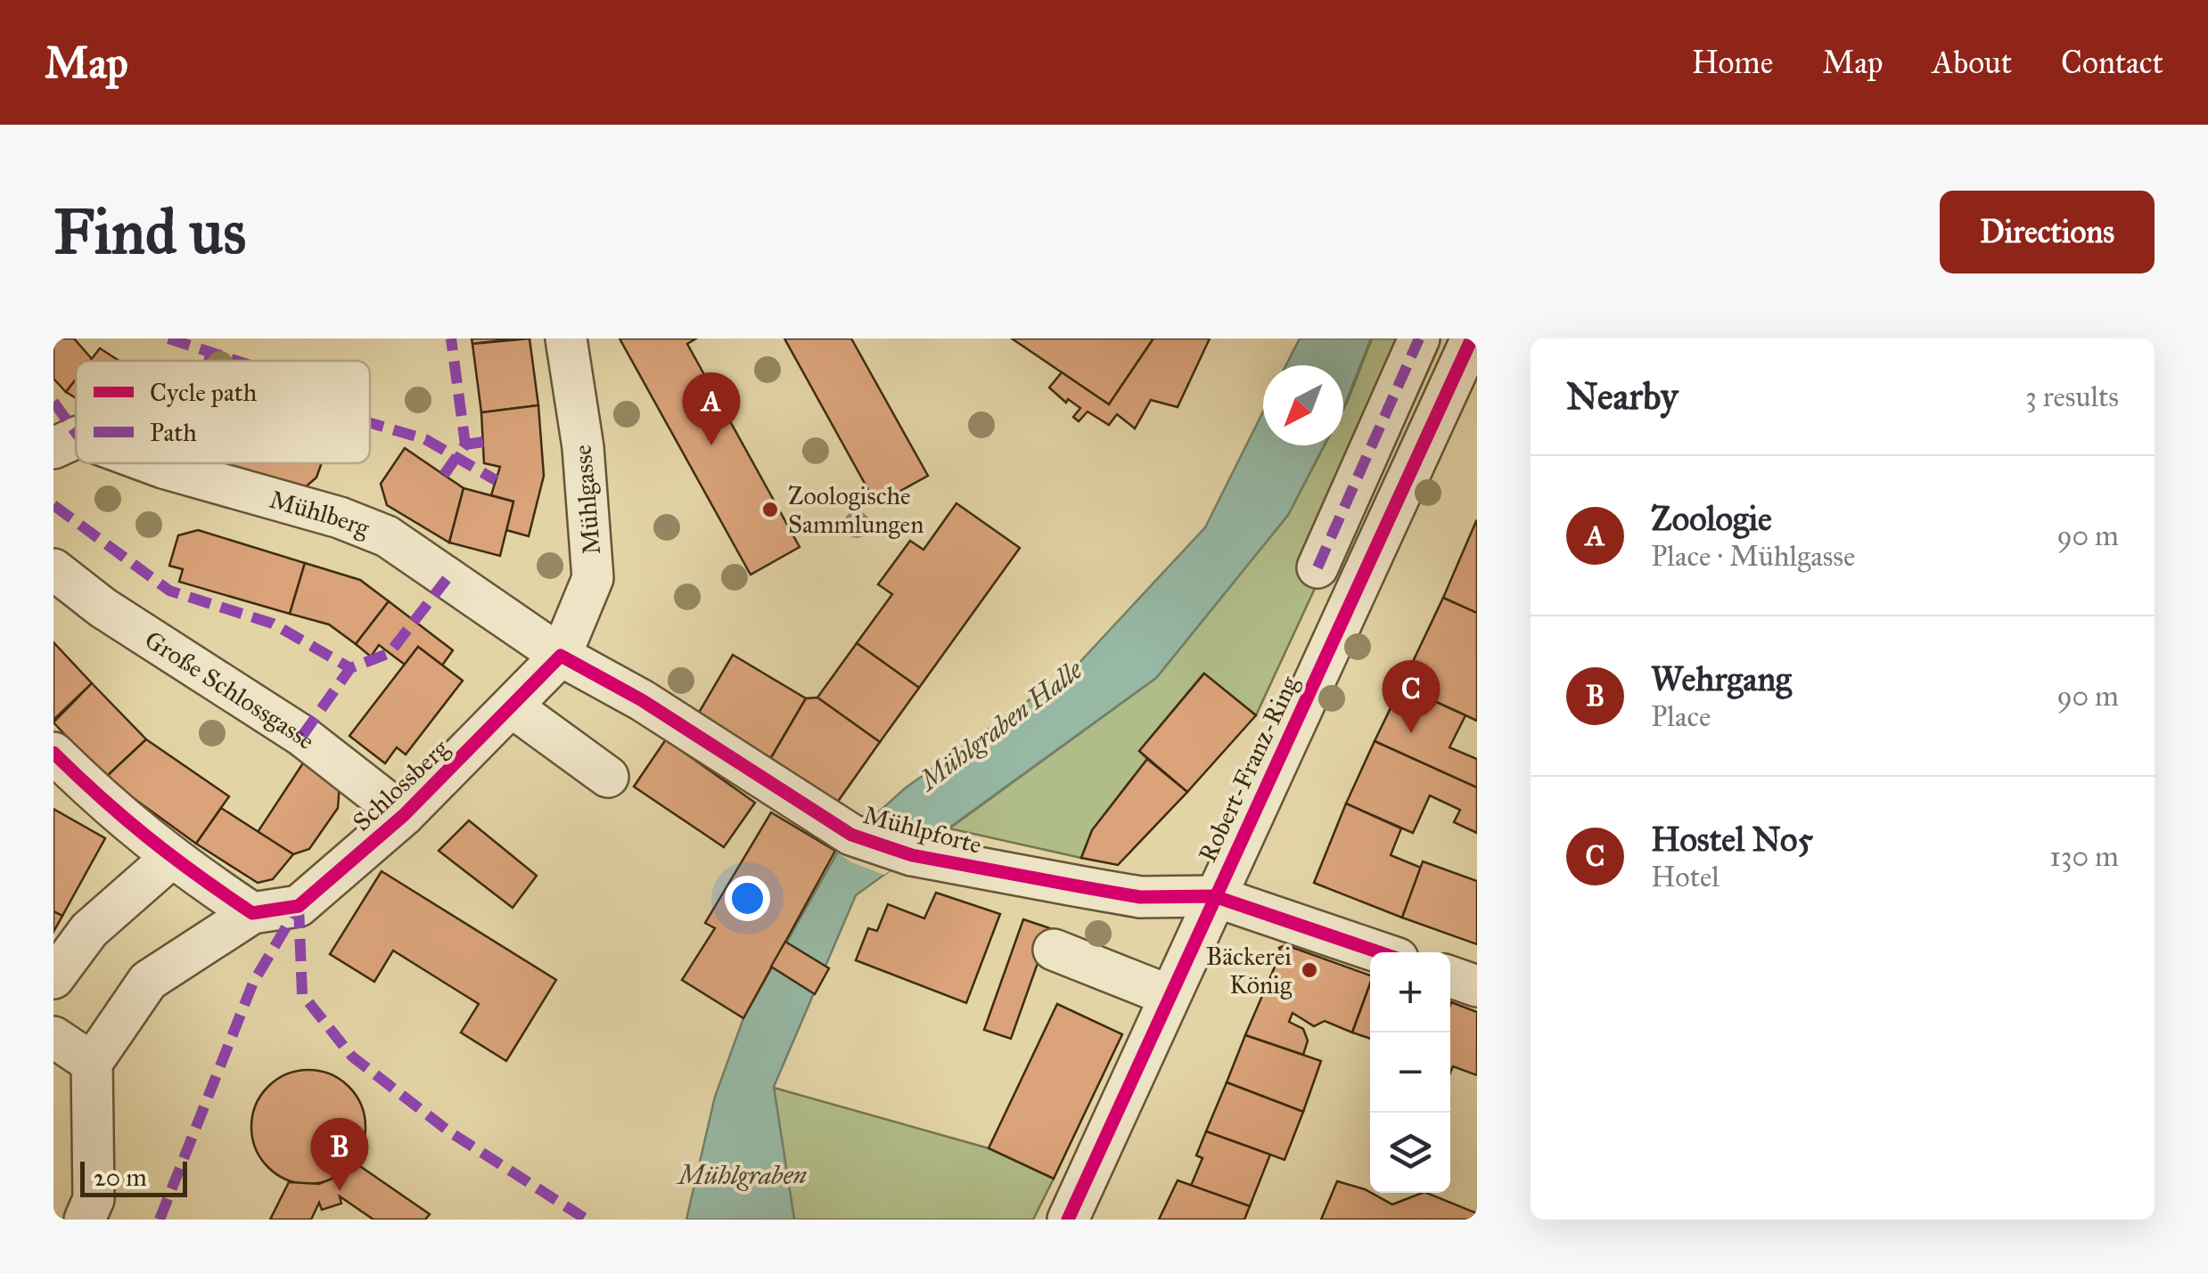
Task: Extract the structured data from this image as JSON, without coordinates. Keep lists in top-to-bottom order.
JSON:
{
  "streets": {
    "street": [
      "Mühlgasse",
      "Mühlberg",
      "Große Schlossgasse",
      "Robert-Franz-Ring",
      "Schlossberg",
      "Mühlpforte"
    ]
  },
  "crossings": [
    ["Mühlgasse", "Mühlberg"],
    ["Mühlgasse", "Schlossberg"],
    ["Mühlgasse", "Mühlpforte"],
    ["Mühlberg", "Schlossberg"],
    ["Mühlberg", "Mühlpforte"],
    ["Große Schlossgasse", "Schlossberg"],
    ["Robert-Franz-Ring", "Mühlpforte"],
    ["Schlossberg", "Mühlpforte"]
  ],
  "water": ["Mühlgraben Halle", "Mühlgraben"],
  "places": ["Zoologische Sammlungen", "Bäckerei König"],
  "legend": ["Cycle path", "Path"],
  "scale_bar": "20 m",
  "north": "bottom left",
  "page": {
    "header": "Map",
    "nav": [
      "Home",
      "Map",
      "About",
      "Contact"
    ],
    "buttons": "Directions",
    "title": "Find us",
    "heading": ["Nearby", "3 results"],
    "pins": ["A", "C", "B"],
    "list": [
      {
        "mark": "A",
        "name": "Zoologie",
        "note": "Place · Mühlgasse",
        "value": "90 m"
      },
      {
        "mark": "B",
        "name": "Wehrgang",
        "note": "Place",
        "value": "90 m"
      },
      {
        "mark": "C",
        "name": "Hostel No5",
        "note": "Hotel",
        "value": "130 m"
      }
    ],
    "map_buttons": ["+", "−"],
    "scale": "20 m"
  }
}
